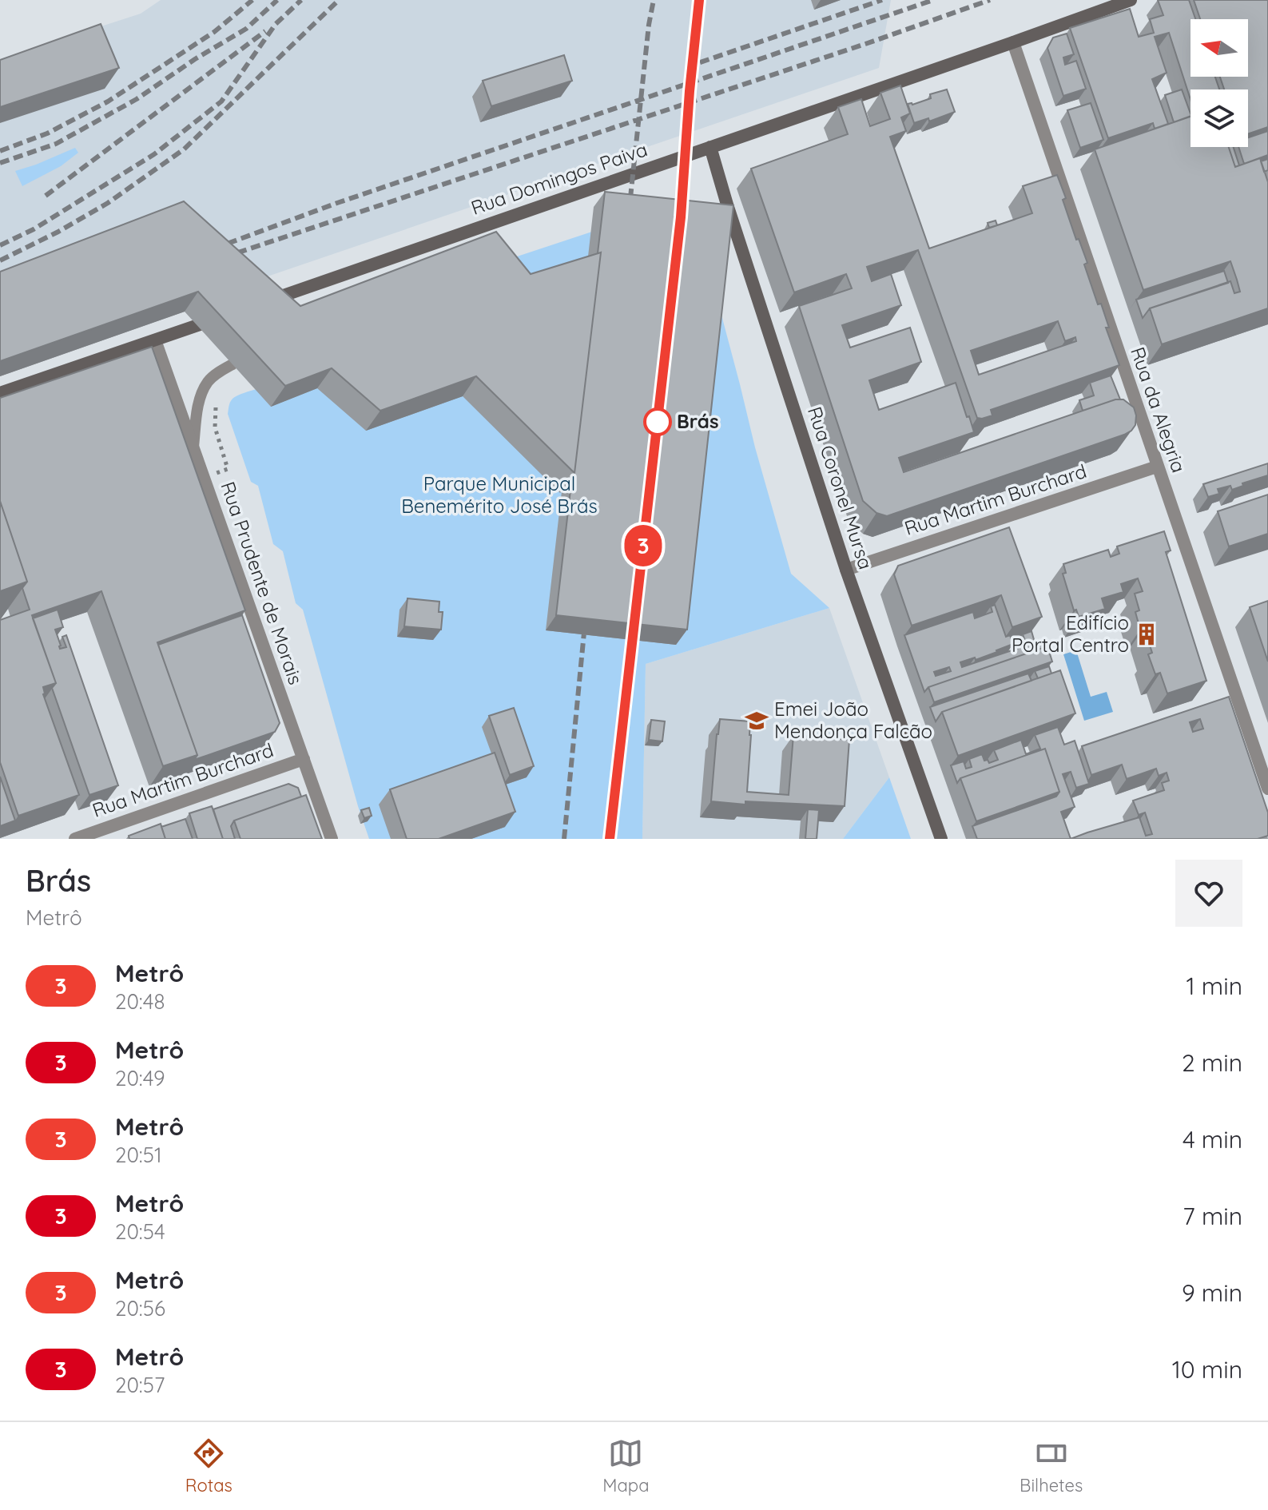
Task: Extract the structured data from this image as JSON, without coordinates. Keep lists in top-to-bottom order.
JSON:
{
  "streets": {
    "street": [
      "Rua Domingos Paiva",
      "Rua da Alegria",
      "Rua Coronel Mursa",
      "Rua Martim Burchard",
      "Rua Prudente de Morais"
    ]
  },
  "crossings": [
    ["Rua Domingos Paiva", "Rua da Alegria"],
    ["Rua Domingos Paiva", "Rua Coronel Mursa"],
    ["Rua da Alegria", "Rua Martim Burchard"],
    ["Rua Coronel Mursa", "Rua Martim Burchard"],
    ["Rua Martim Burchard", "Rua Prudente de Morais"]
  ],
  "parks": ["Parque Municipal Benemérito José Brás"],
  "places": {
    "other": ["Brás"],
    "building": ["Edifício Portal Centro"],
    "school or university": ["Emei João Mendonça Falcão"]
  },
  "lines": ["metro line 3"],
  "north": "left",
  "page": {
    "on_map": "3",
    "heading": ["Brás", "Metrô"],
    "list": [
      {
        "mark": "3",
        "name": "Metrô",
        "note": "20:48",
        "value": "1 min"
      },
      {
        "mark": "3",
        "name": "Metrô",
        "note": "20:49",
        "value": "2 min"
      },
      {
        "mark": "3",
        "name": "Metrô",
        "note": "20:51",
        "value": "4 min"
      },
      {
        "mark": "3",
        "name": "Metrô",
        "note": "20:54",
        "value": "7 min"
      },
      {
        "mark": "3",
        "name": "Metrô",
        "note": "20:56",
        "value": "9 min"
      },
      {
        "mark": "3",
        "name": "Metrô",
        "note": "20:57",
        "value": "10 min"
      }
    ],
    "tabs": ["Rotas", "Mapa", "Bilhetes"]
  }
}
